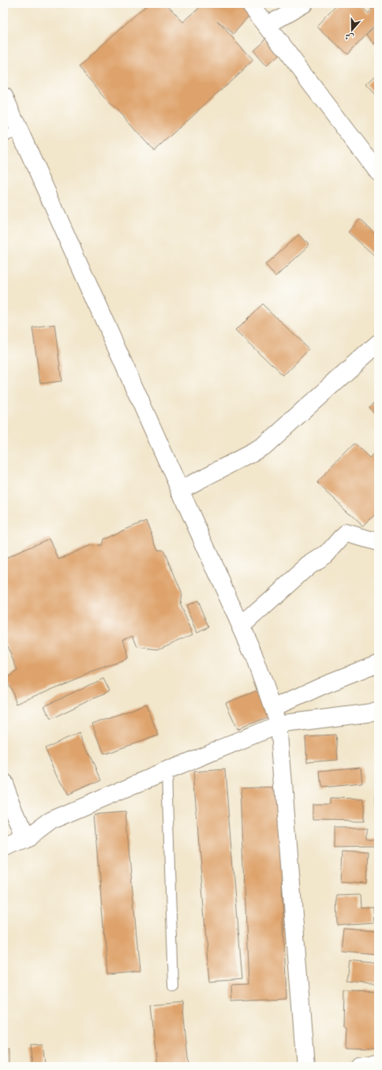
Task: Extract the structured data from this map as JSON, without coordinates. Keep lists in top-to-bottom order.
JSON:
{
  "north": "bottom"
}
